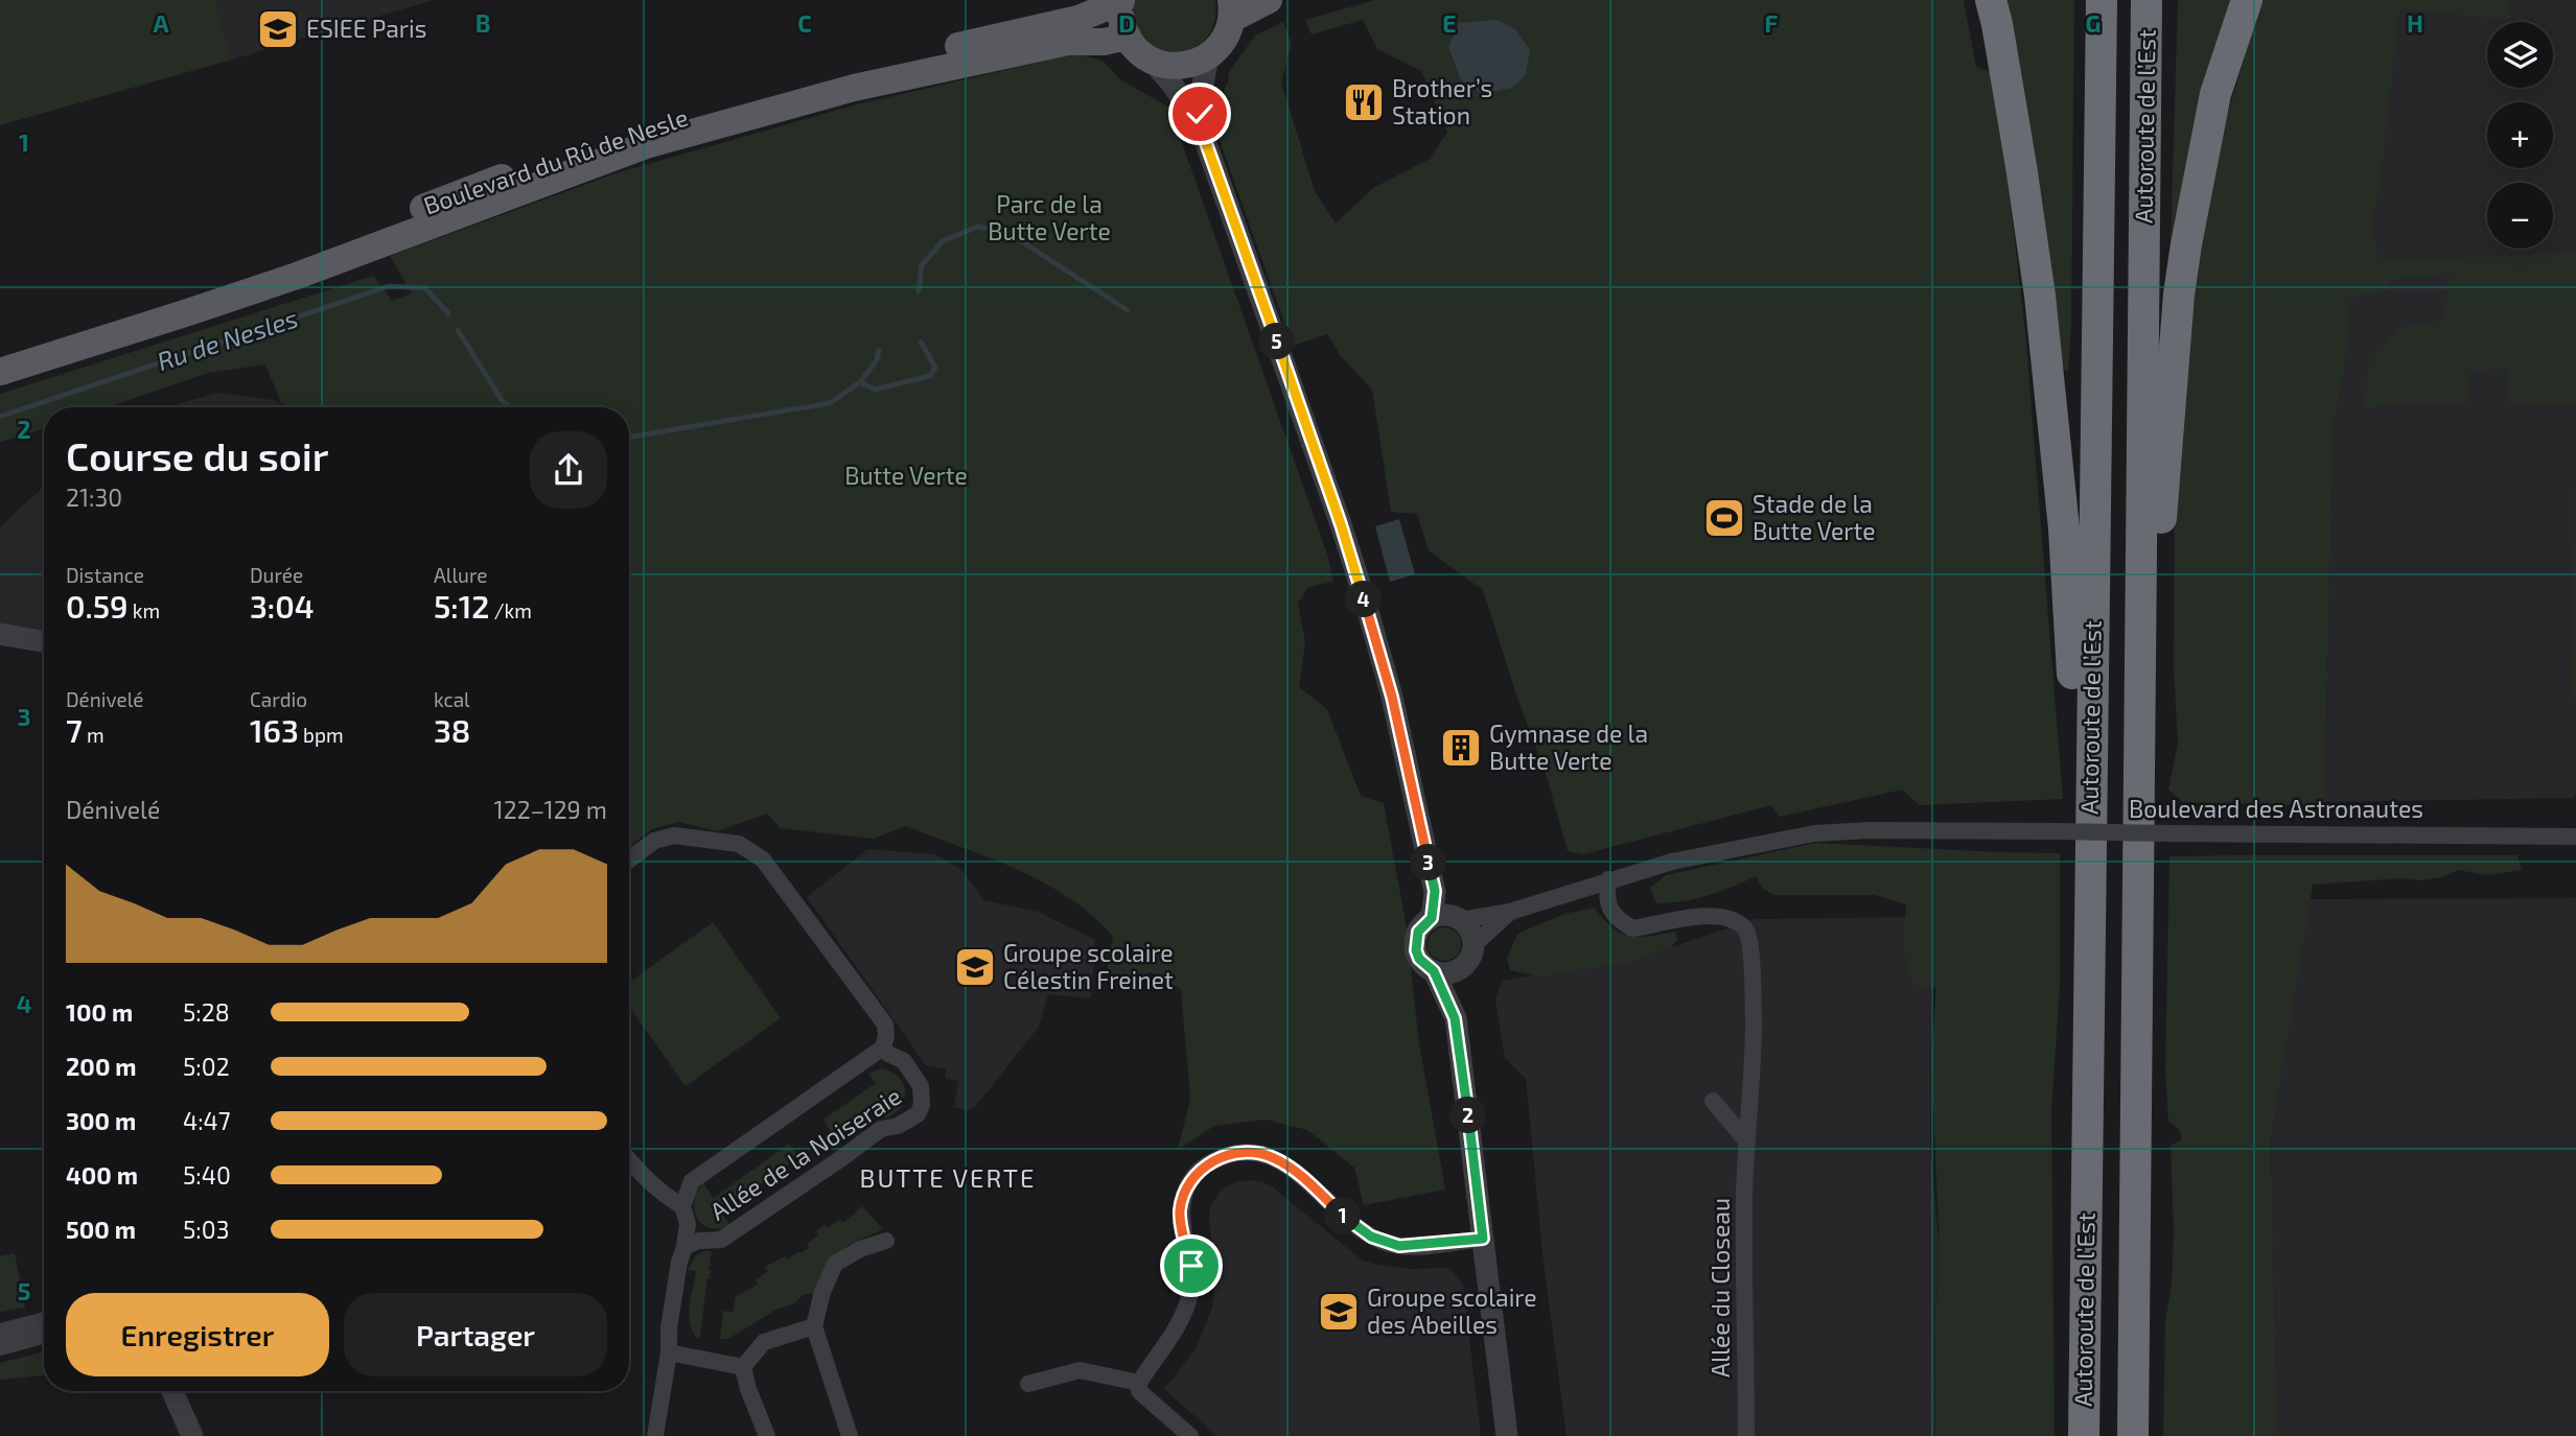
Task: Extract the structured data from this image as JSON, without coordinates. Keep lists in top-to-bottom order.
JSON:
{
  "streets": {
    "highway": ["Autoroute de l’Est"],
    "main road": ["Boulevard du Rû de Nesle"],
    "street": ["Boulevard des Astronautes", "Allée de la Noiseraie", "Allée du Closeau"]
  },
  "crossings": [
    ["Boulevard des Astronautes", "Allée du Closeau"]
  ],
  "districts": ["BUTTE VERTE"],
  "water": ["Ru de Nesles"],
  "parks": ["Parc de la Butte Verte", "Butte Verte"],
  "places": {
    "school or university": ["ESIEE Paris", "Groupe scolaire Célestin Freinet", "Groupe scolaire des Abeilles"],
    "restaurant": ["Brother’s Station"],
    "sports": ["Stade de la Butte Verte"],
    "building": ["Gymnase de la Butte Verte"]
  },
  "page": {
    "map_buttons": ["+", "−"],
    "pins": [
      "5",
      "4",
      "3",
      "2",
      "1"
    ],
    "heading": ["Course du soir", "21:30"],
    "stats": [
      ["Distance", "0.59 km"],
      ["Durée", "3:04"],
      ["Allure", "5:12 /km"],
      ["Dénivelé", "7 m"],
      ["Cardio", "163 bpm"],
      ["kcal", "38"]
    ],
    "chart": ["Dénivelé", "122–129 m"],
    "list": [
      {
        "name": "100 m",
        "note": "5:28"
      },
      {
        "name": "200 m",
        "note": "5:02"
      },
      {
        "name": "300 m",
        "note": "4:47"
      },
      {
        "name": "400 m",
        "note": "5:40"
      },
      {
        "name": "500 m",
        "note": "5:03"
      }
    ],
    "buttons": ["Enregistrer", "Partager"]
  },
  "grid": {
    "columns": [
      "A",
      "B",
      "C",
      "D",
      "E",
      "F",
      "G",
      "H"
    ],
    "rows": [
      "1",
      "2",
      "3",
      "4",
      "5"
    ]
  }
}
